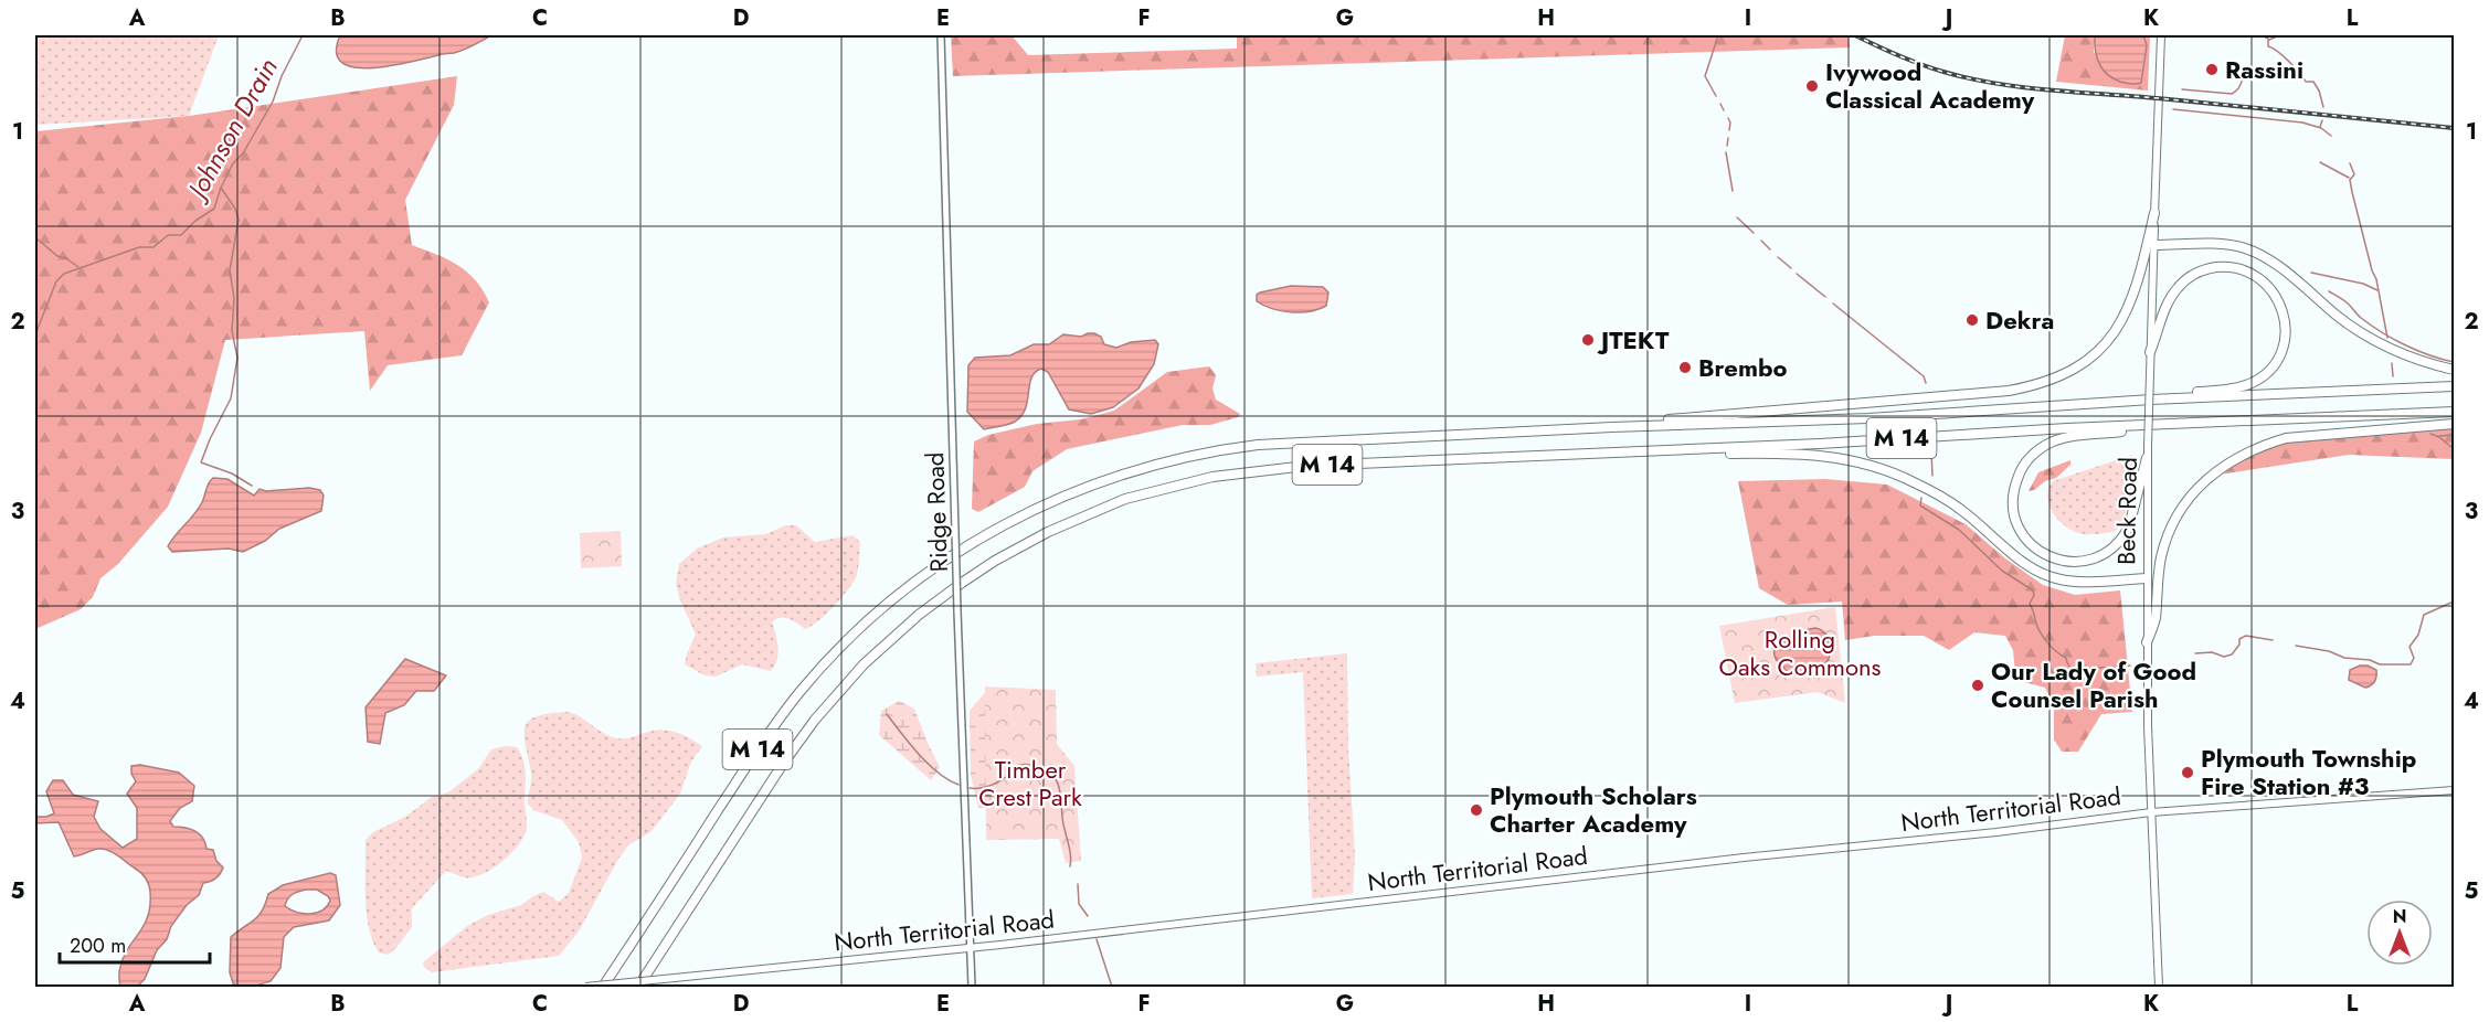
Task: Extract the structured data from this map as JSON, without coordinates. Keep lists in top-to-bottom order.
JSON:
{
  "streets": {
    "highway": ["M 14"],
    "main road": ["Beck Road", "North Territorial Road"],
    "street": ["Ridge Road"]
  },
  "crossings": [
    ["Beck Road", "North Territorial Road"],
    ["Ridge Road", "North Territorial Road"]
  ],
  "water": ["Johnson Drain"],
  "parks": ["Rolling Oaks Commons", "Timber Crest Park"],
  "places": [
    "Rassini",
    "Ivywood Classical Academy",
    "Dekra",
    "JTEKT",
    "Brembo",
    "Our Lady of Good Counsel Parish",
    "Plymouth Township Fire Station #3",
    "Plymouth Scholars Charter Academy"
  ],
  "scale_bar": "200 m",
  "north": "top",
  "grid": {
    "columns": [
      "A",
      "B",
      "C",
      "D",
      "E",
      "F",
      "G",
      "H",
      "I",
      "J",
      "K",
      "L"
    ],
    "rows": [
      "1",
      "2",
      "3",
      "4",
      "5"
    ]
  }
}
